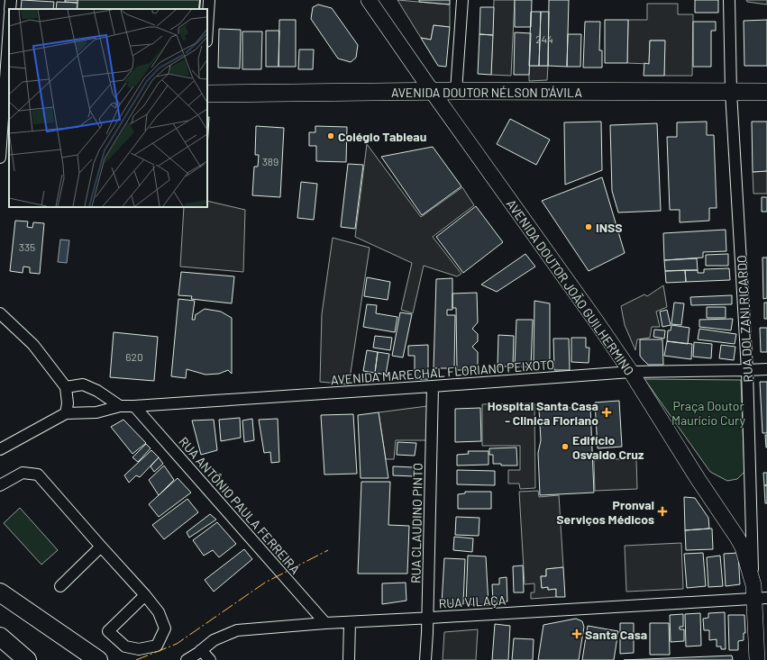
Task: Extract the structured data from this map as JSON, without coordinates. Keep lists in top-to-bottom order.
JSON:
{
  "streets": {
    "main road": ["AVENIDA DOUTOR NÉLSON D'ÁVILA", "AVENIDA DOUTOR JOÃO GUILHERMINO", "RUA DOLZANI RICARDO"],
    "street": [
      "AVENIDA MARECHAL FLORIANO PEIXOTO",
      "RUA ANTÔNIO PAULA FERREIRA",
      "RUA CLAUDINO PINTO",
      "RUA VILAÇA"
    ]
  },
  "crossings": [
    ["AVENIDA DOUTOR NÉLSON D'ÁVILA", "AVENIDA DOUTOR JOÃO GUILHERMINO"],
    ["AVENIDA DOUTOR NÉLSON D'ÁVILA", "RUA DOLZANI RICARDO"],
    ["AVENIDA DOUTOR JOÃO GUILHERMINO", "RUA DOLZANI RICARDO"],
    ["AVENIDA DOUTOR JOÃO GUILHERMINO", "AVENIDA MARECHAL FLORIANO PEIXOTO"],
    ["AVENIDA DOUTOR JOÃO GUILHERMINO", "RUA VILAÇA"],
    ["RUA DOLZANI RICARDO", "AVENIDA MARECHAL FLORIANO PEIXOTO"],
    ["RUA DOLZANI RICARDO", "RUA VILAÇA"],
    ["AVENIDA MARECHAL FLORIANO PEIXOTO", "RUA ANTÔNIO PAULA FERREIRA"],
    ["AVENIDA MARECHAL FLORIANO PEIXOTO", "RUA CLAUDINO PINTO"],
    ["RUA ANTÔNIO PAULA FERREIRA", "RUA VILAÇA"],
    ["RUA CLAUDINO PINTO", "RUA VILAÇA"]
  ],
  "parks": ["Praça Doutor Maurício Cury"],
  "places": {
    "other": ["Colégio Tableau", "INSS", "Edifício Osvaldo Cruz"],
    "health": ["Hospital Santa Casa - Clinica Floriano", "Pronval Serviços Médicos", "Santa Casa"]
  },
  "house_numbers": [
    "244",
    "389",
    "335",
    "620"
  ]
}
